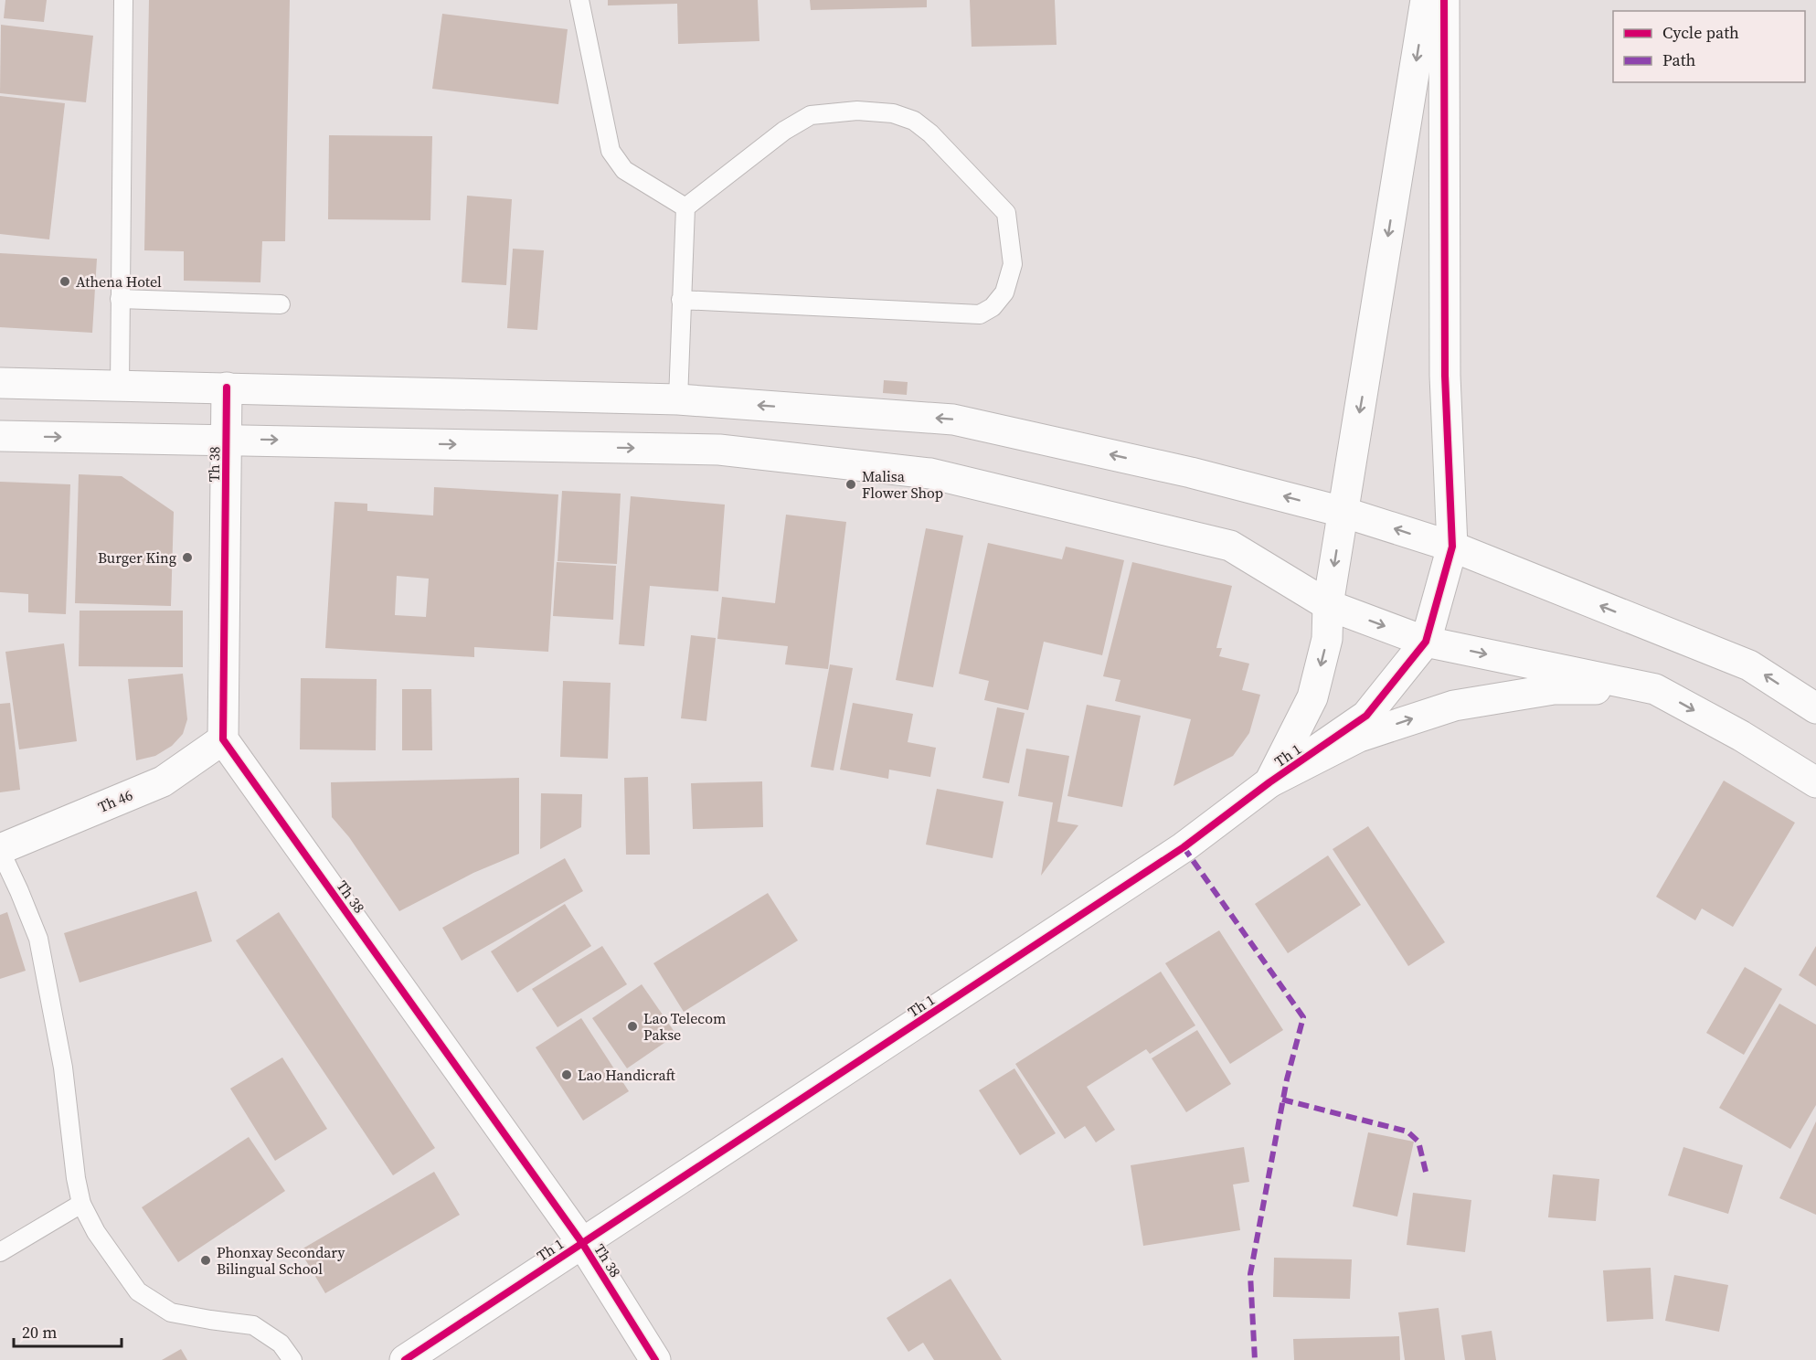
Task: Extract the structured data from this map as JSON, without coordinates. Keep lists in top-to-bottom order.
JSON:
{
  "streets": {
    "main road": ["Th 38", "Th 1", "Th 46"]
  },
  "crossings": [
    ["Th 38", "Th 1"],
    ["Th 38", "Th 46"]
  ],
  "places": [
    "Athena Hotel",
    "Malisa Flower Shop",
    "Burger King",
    "Lao Telecom Pakse",
    "Lao Handicraft",
    "Phonxay Secondary Bilingual School"
  ],
  "legend": ["Cycle path", "Path"],
  "scale_bar": "20 m"
}
